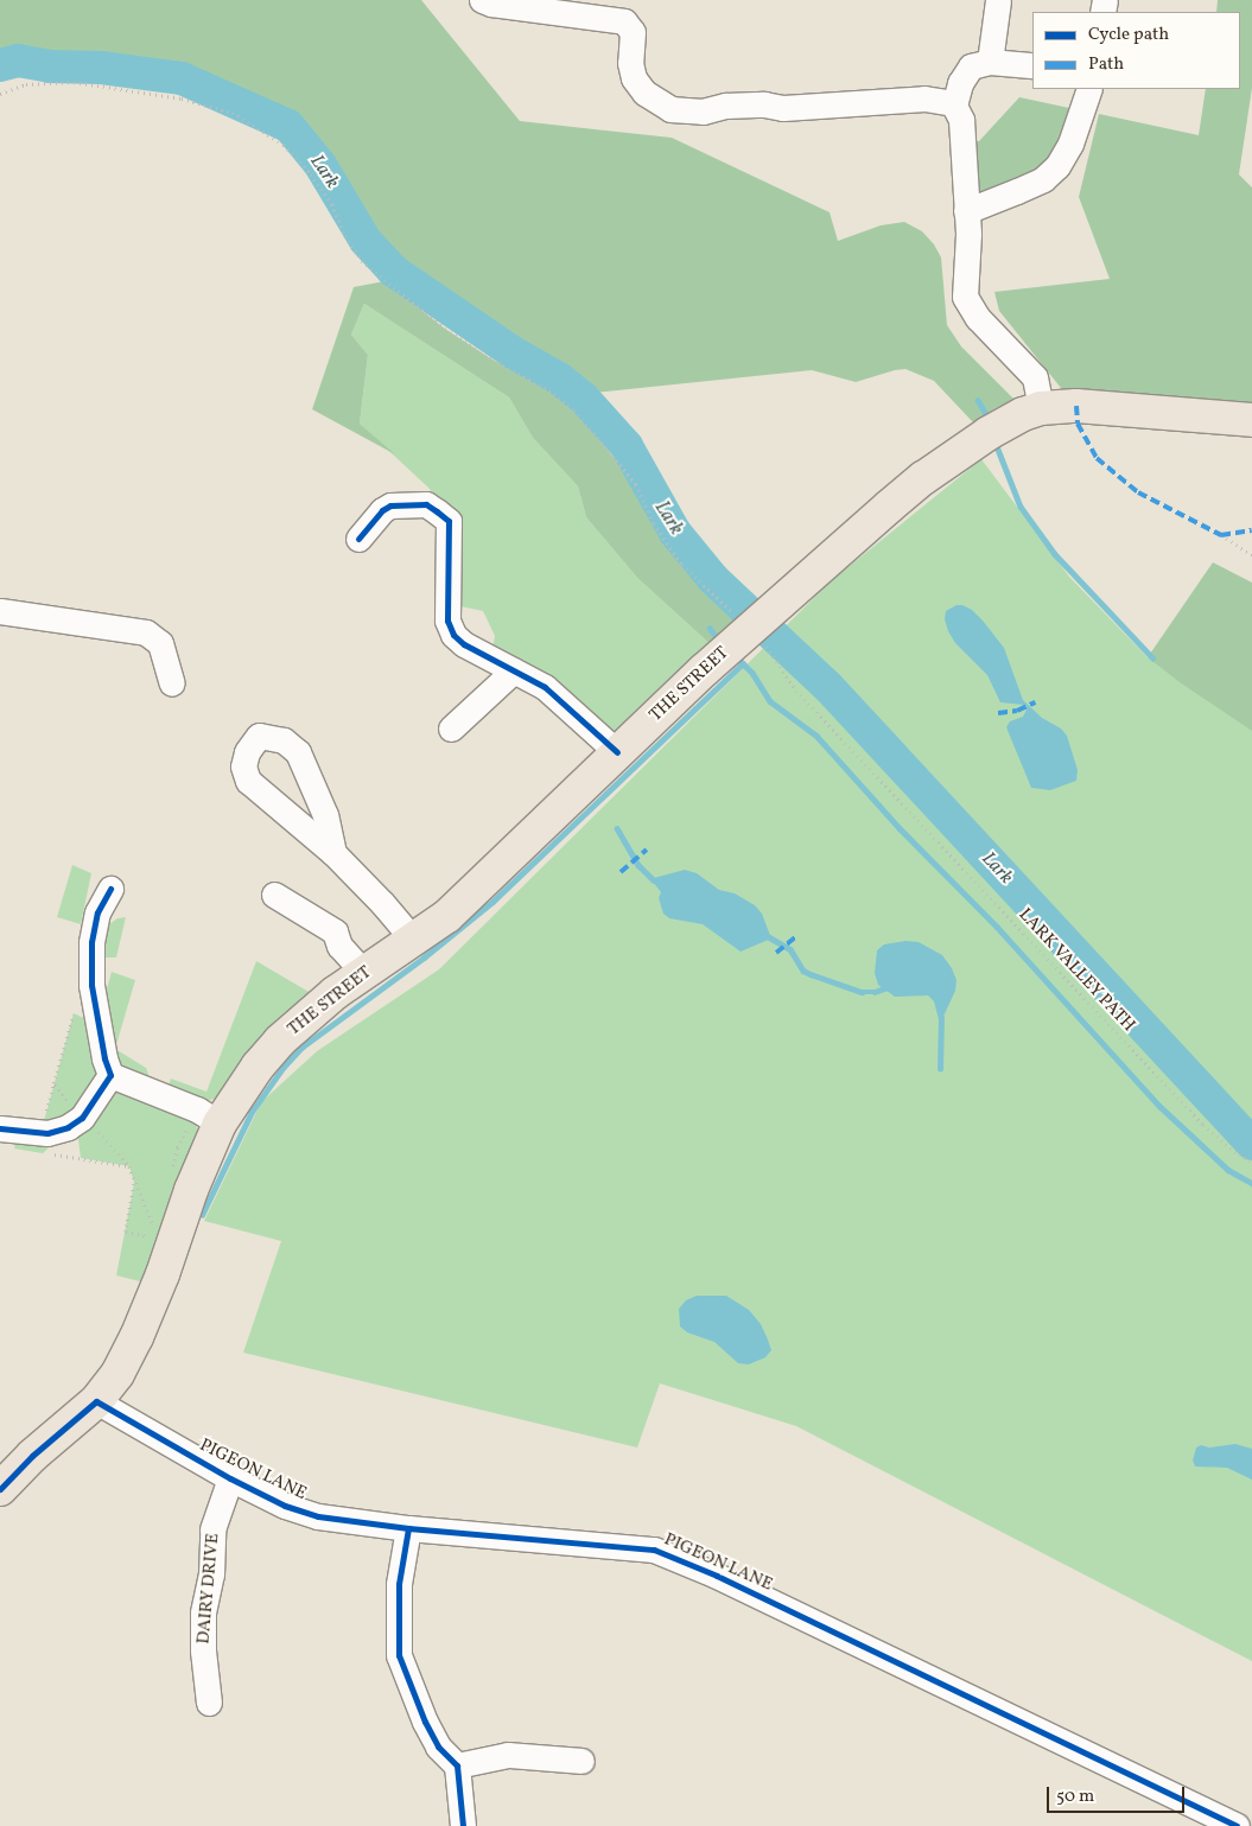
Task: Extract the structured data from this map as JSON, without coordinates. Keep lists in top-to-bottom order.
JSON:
{
  "streets": {
    "main road": ["THE STREET"],
    "street": ["PIGEON LANE", "DAIRY DRIVE"],
    "path": ["LARK VALLEY PATH"]
  },
  "crossings": [
    ["THE STREET", "LARK VALLEY PATH"],
    ["THE STREET", "PIGEON LANE"],
    ["PIGEON LANE", "DAIRY DRIVE"]
  ],
  "water": ["Lark"],
  "legend": ["Cycle path", "Path"],
  "scale_bar": "50 m"
}
